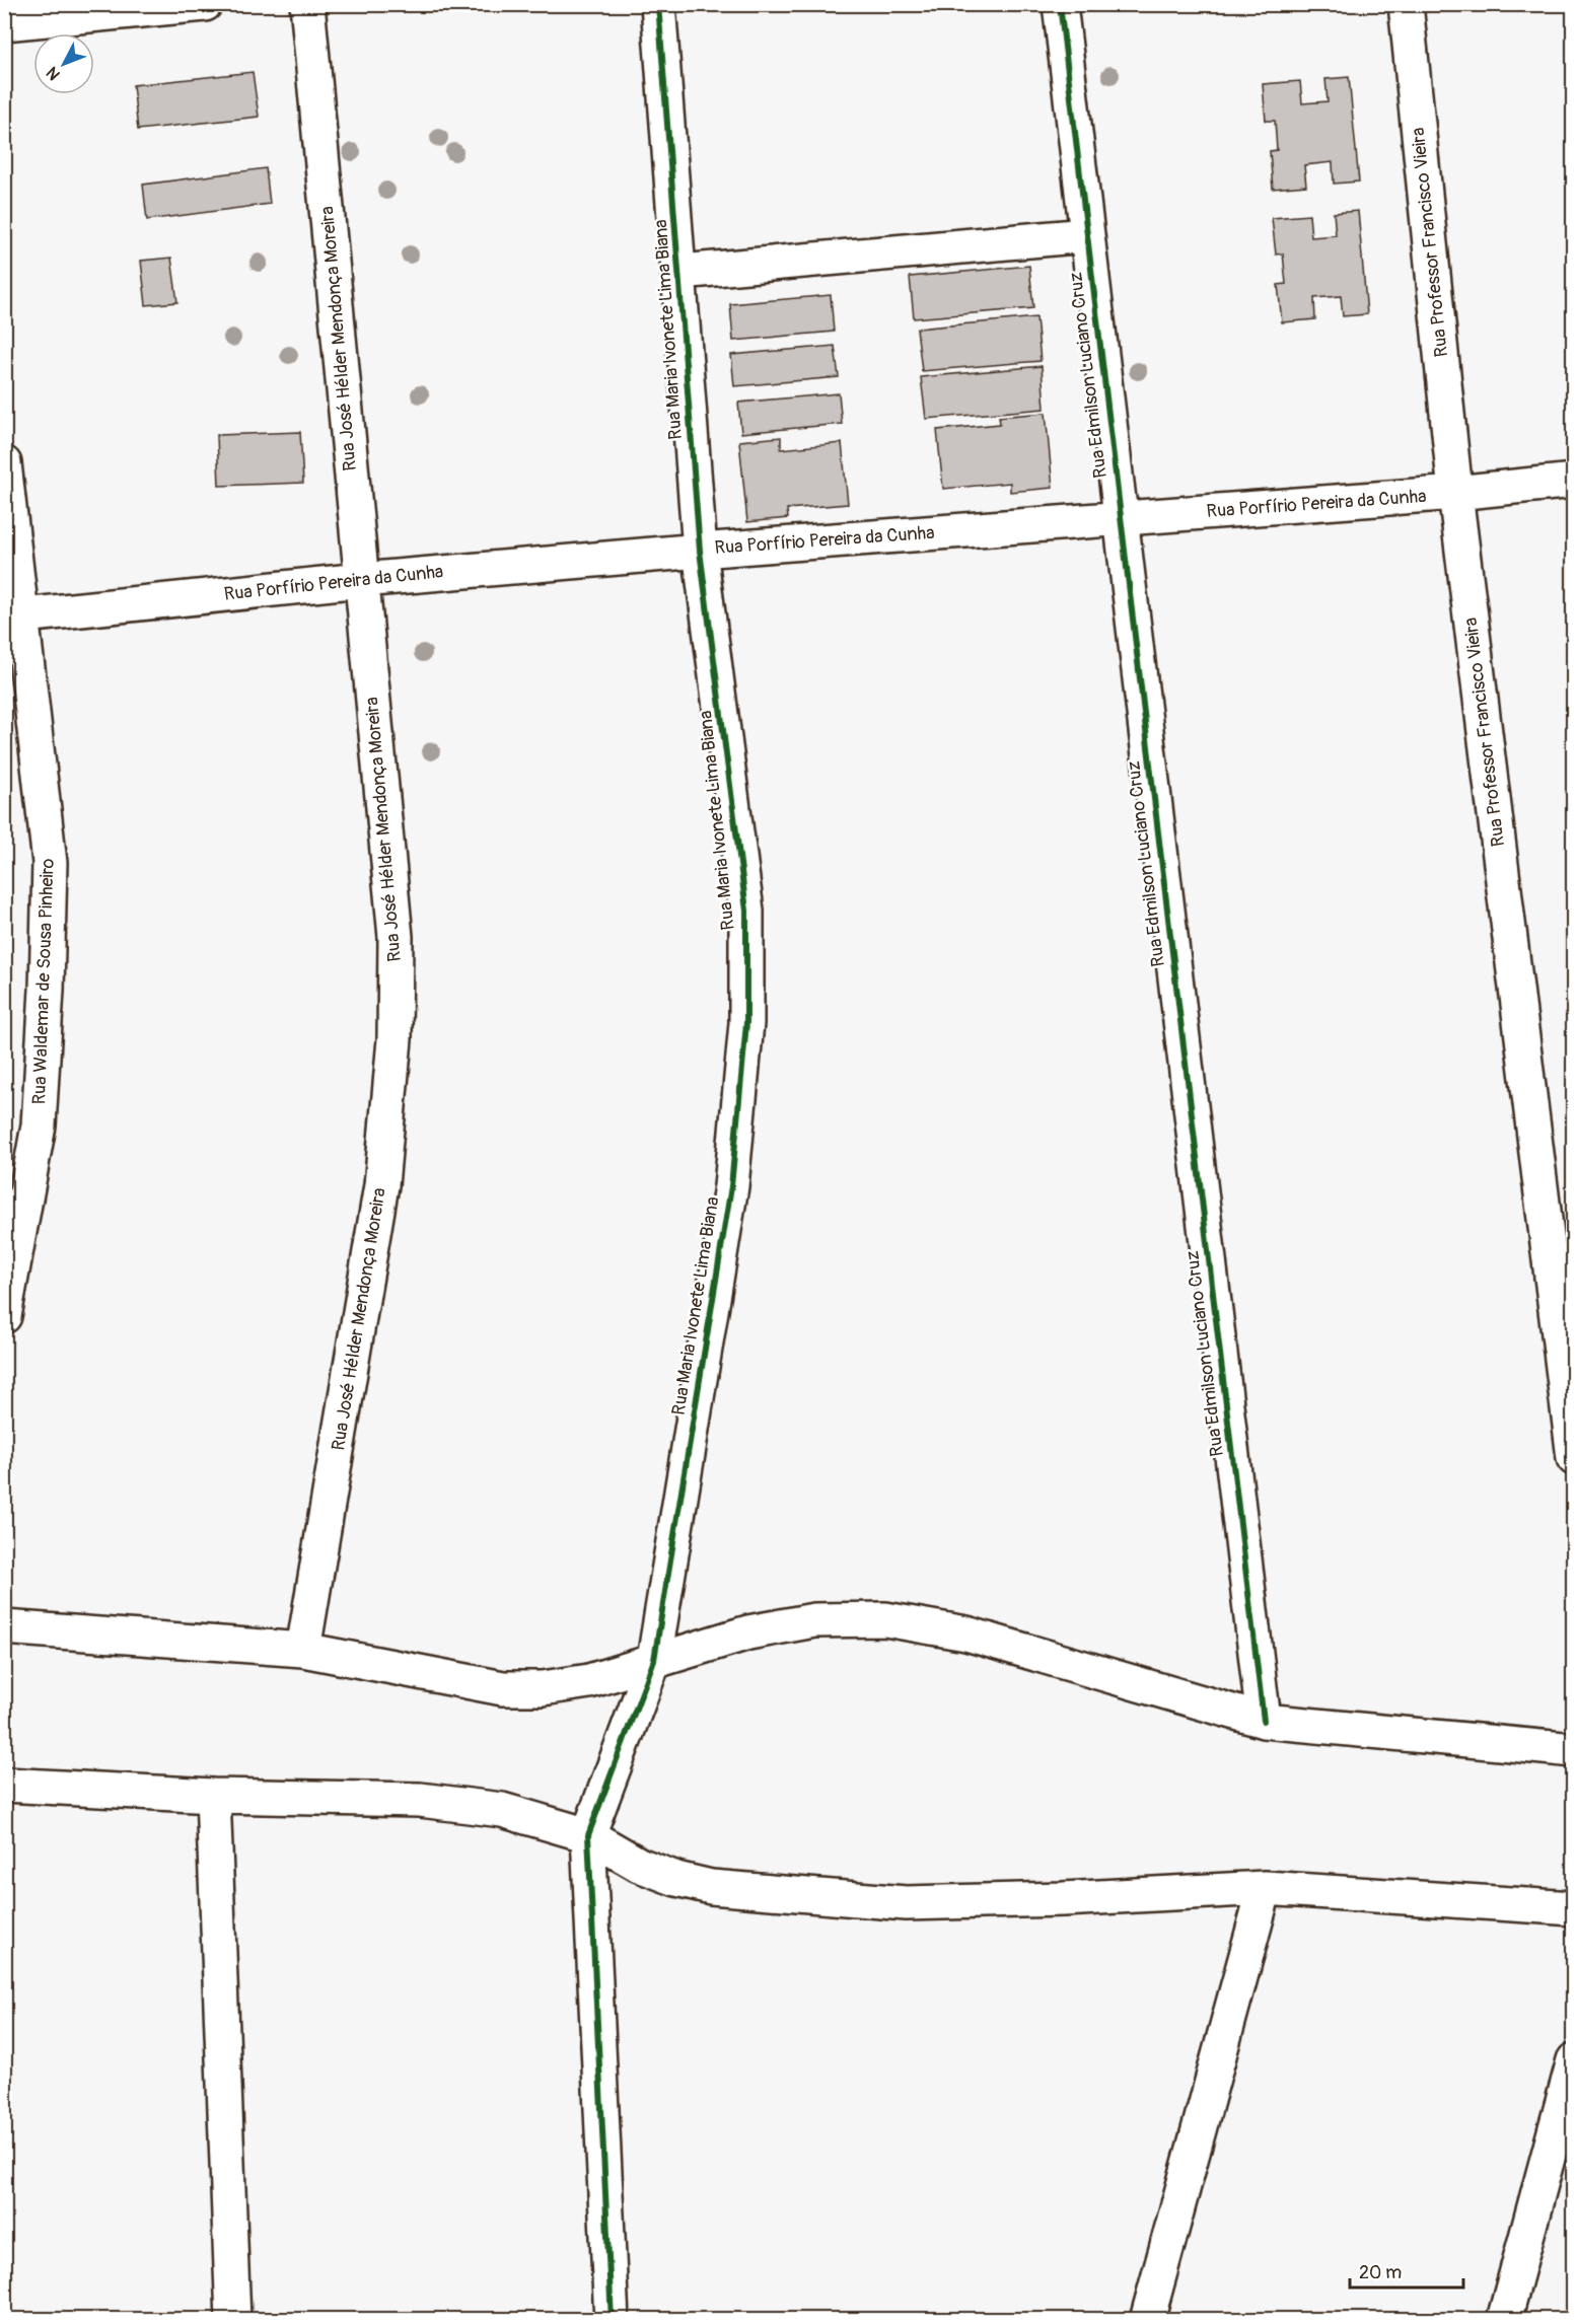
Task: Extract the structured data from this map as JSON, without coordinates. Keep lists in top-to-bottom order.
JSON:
{
  "streets": {
    "street": [
      "Rua Professor Francisco Vieira",
      "Rua Maria Ivonete Lima Biana",
      "Rua José Hélder Mendonça Moreira",
      "Rua Edmilson Luciano Cruz",
      "Rua Porfírio Pereira da Cunha",
      "Rua Waldemar de Sousa Pinheiro"
    ]
  },
  "crossings": [
    ["Rua Professor Francisco Vieira", "Rua Porfírio Pereira da Cunha"],
    ["Rua Maria Ivonete Lima Biana", "Rua Porfírio Pereira da Cunha"],
    ["Rua José Hélder Mendonça Moreira", "Rua Porfírio Pereira da Cunha"],
    ["Rua Edmilson Luciano Cruz", "Rua Porfírio Pereira da Cunha"],
    ["Rua Porfírio Pereira da Cunha", "Rua Waldemar de Sousa Pinheiro"]
  ],
  "scale_bar": "20 m",
  "north": "bottom left"
}
